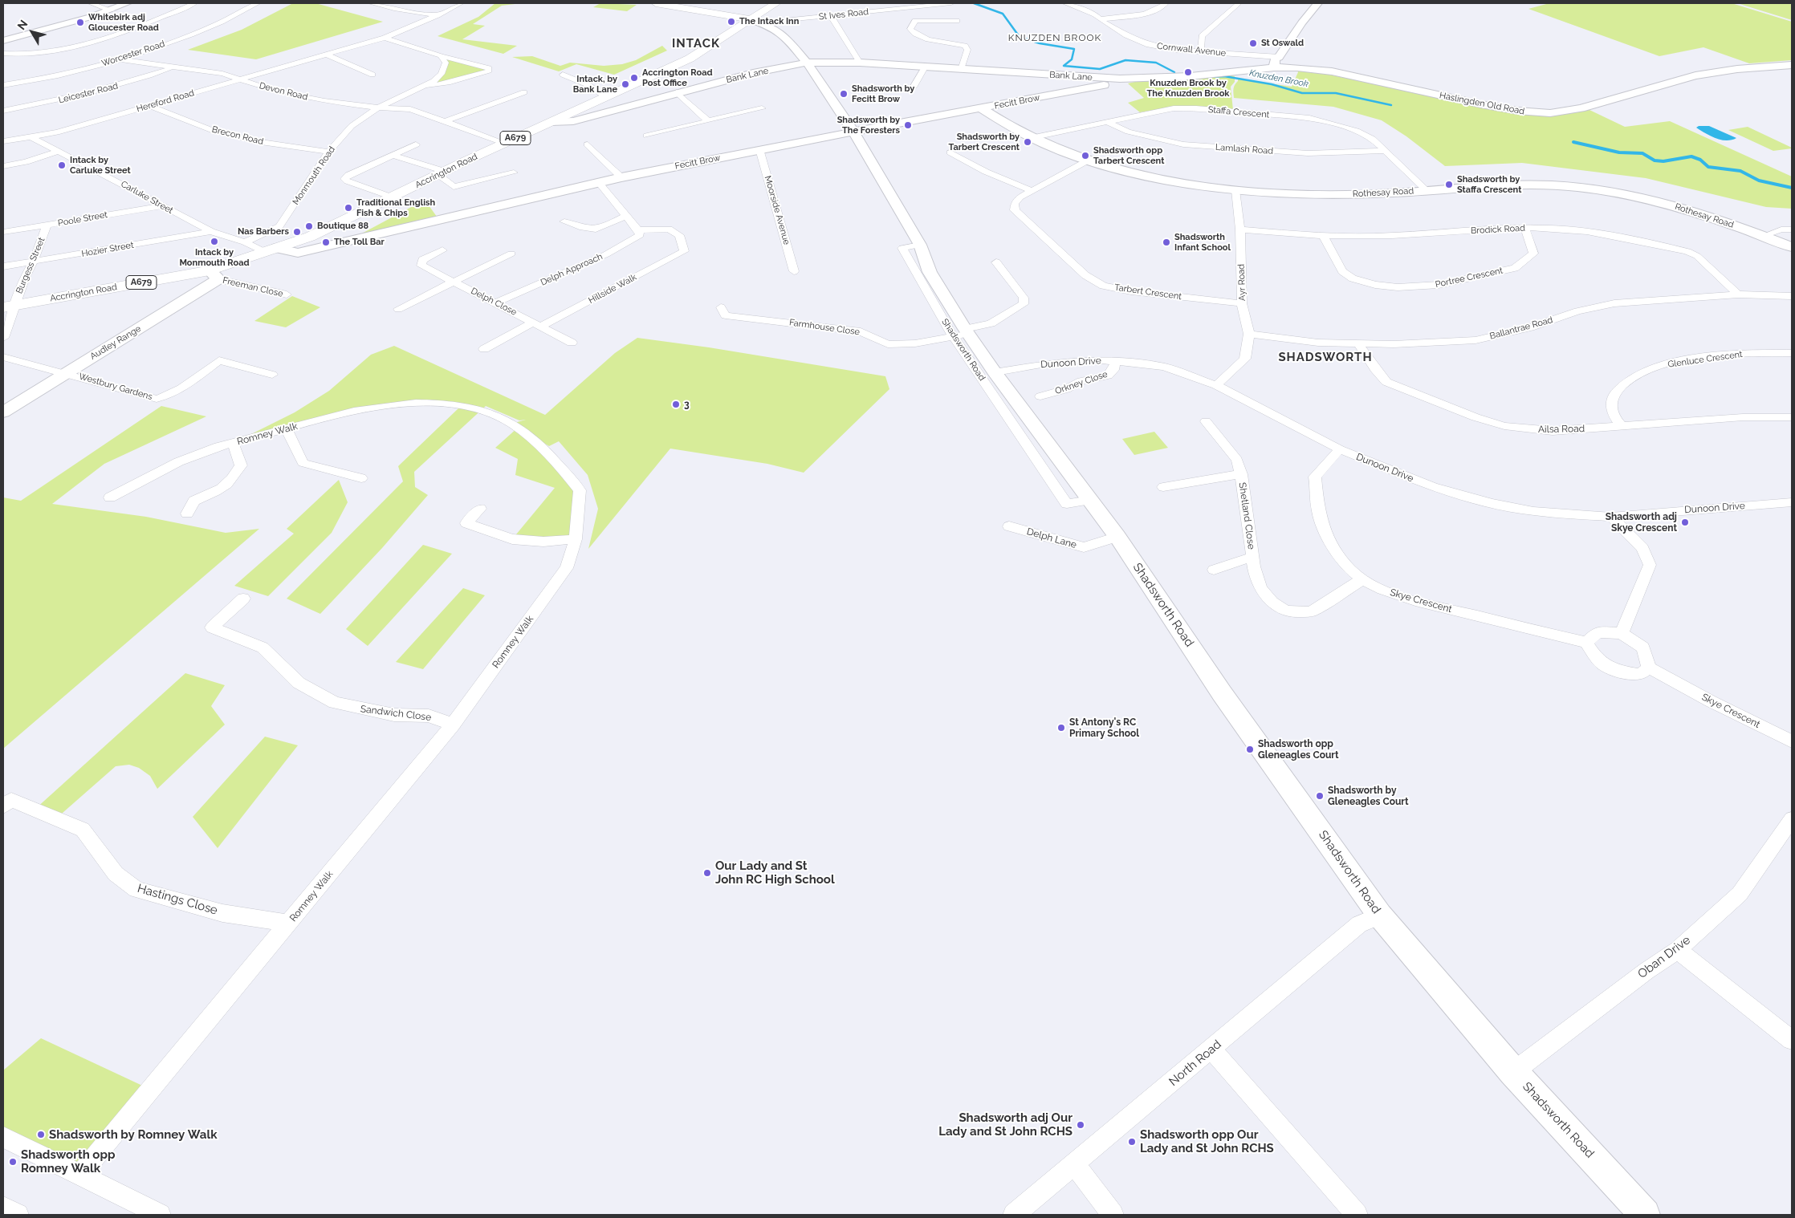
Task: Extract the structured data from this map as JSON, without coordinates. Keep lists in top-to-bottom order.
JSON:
{
  "streets": {
    "main road": [
      "Bank Lane",
      "Fecitt Brow",
      "Haslingden Old Road",
      "A679",
      "Accrington Road",
      "Rothesay Road",
      "Audley Range",
      "Shadsworth Road"
    ],
    "street": [
      "St Ives Road",
      "Cornwall Avenue",
      "Worcester Road",
      "Devon Road",
      "Leicester Road",
      "Hereford Road",
      "Staffa Crescent",
      "Brecon Road",
      "Lamlash Road",
      "Monmouth Road",
      "Carluke Street",
      "Moorside Avenue",
      "Poole Street",
      "Brodick Road",
      "Hozier Street",
      "Burgess Street",
      "Delph Approach",
      "Portree Crescent",
      "Ayr Road",
      "Freeman Close",
      "Hillside Walk",
      "Tarbert Crescent",
      "Delph Close",
      "Farmhouse Close",
      "Ballantrae Road",
      "Glenluce Crescent",
      "Dunoon Drive",
      "Orkney Close",
      "Westbury Gardens",
      "Ailsa Road",
      "Romney Walk",
      "Shetland Close",
      "Delph Lane",
      "Skye Crescent",
      "Sandwich Close",
      "Hastings Close",
      "Oban Drive",
      "North Road"
    ]
  },
  "crossings": [
    ["St Ives Road", "Accrington Road"],
    ["St Ives Road", "Shadsworth Road"],
    ["Worcester Road", "Devon Road"],
    ["Bank Lane", "Fecitt Brow"],
    ["Bank Lane", "Accrington Road"],
    ["Bank Lane", "Shadsworth Road"],
    ["Devon Road", "Leicester Road"],
    ["Devon Road", "Hereford Road"],
    ["Devon Road", "Accrington Road"],
    ["Devon Road", "Monmouth Road"],
    ["Hereford Road", "Brecon Road"],
    ["Hereford Road", "Monmouth Road"],
    ["Hereford Road", "Carluke Street"],
    ["Fecitt Brow", "Accrington Road"],
    ["Fecitt Brow", "Rothesay Road"],
    ["Fecitt Brow", "Carluke Street"],
    ["Fecitt Brow", "Moorside Avenue"],
    ["Fecitt Brow", "Shadsworth Road"],
    ["Staffa Crescent", "Lamlash Road"],
    ["Staffa Crescent", "Rothesay Road"],
    ["Brecon Road", "Monmouth Road"],
    ["Accrington Road", "Carluke Street"],
    ["Accrington Road", "Burgess Street"],
    ["Accrington Road", "Freeman Close"],
    ["Accrington Road", "Audley Range"],
    ["Accrington Road", "Shadsworth Road"],
    ["Monmouth Road", "Carluke Street"],
    ["Rothesay Road", "Ayr Road"],
    ["Rothesay Road", "Tarbert Crescent"],
    ["Carluke Street", "Poole Street"],
    ["Carluke Street", "Hozier Street"],
    ["Poole Street", "Burgess Street"],
    ["Brodick Road", "Portree Crescent"],
    ["Brodick Road", "Ayr Road"],
    ["Brodick Road", "Ballantrae Road"],
    ["Hozier Street", "Burgess Street"],
    ["Delph Approach", "Hillside Walk"],
    ["Delph Approach", "Delph Close"],
    ["Ayr Road", "Tarbert Crescent"],
    ["Ayr Road", "Ballantrae Road"],
    ["Ayr Road", "Dunoon Drive"],
    ["Freeman Close", "Audley Range"],
    ["Hillside Walk", "Delph Close"],
    ["Farmhouse Close", "Shadsworth Road"],
    ["Ballantrae Road", "Ailsa Road"],
    ["Audley Range", "Westbury Gardens"],
    ["Shadsworth Road", "Dunoon Drive"],
    ["Shadsworth Road", "Delph Lane"],
    ["Shadsworth Road", "Oban Drive"],
    ["Shadsworth Road", "North Road"],
    ["Glenluce Crescent", "Ailsa Road"],
    ["Dunoon Drive", "Orkney Close"],
    ["Dunoon Drive", "Skye Crescent"],
    ["Romney Walk", "Sandwich Close"],
    ["Romney Walk", "Hastings Close"],
    ["Shetland Close", "Skye Crescent"]
  ],
  "districts": ["KNUZDEN BROOK", "INTACK", "SHADSWORTH"],
  "water": ["Knuzden Brook"],
  "places": [
    "The Intack Inn",
    "Whitebirk adj Gloucester Road",
    "St Oswald",
    "Knuzden Brook by The Knuzden Brook",
    "Accrington Road Post Office",
    "Intack, by Bank Lane",
    "Shadsworth by Fecitt Brow",
    "Shadsworth by The Foresters",
    "Shadsworth by Tarbert Crescent",
    "Shadsworth opp Tarbert Crescent",
    "Intack by Carluke Street",
    "Shadsworth by Staffa Crescent",
    "Traditional English Fish & Chips",
    "Boutique 88",
    "Nas Barbers",
    "Intack by Monmouth Road",
    "The Toll Bar",
    "Shadsworth Infant School",
    "3",
    "Shadsworth adj Skye Crescent",
    "St Antony's RC Primary School",
    "Shadsworth opp Gleneagles Court",
    "Shadsworth by Gleneagles Court",
    "Our Lady and St John RC High School",
    "Shadsworth adj Our Lady and St John RCHS",
    "Shadsworth by Romney Walk",
    "Shadsworth opp Our Lady and St John RCHS",
    "Shadsworth opp Romney Walk"
  ],
  "north": "top left"
}
